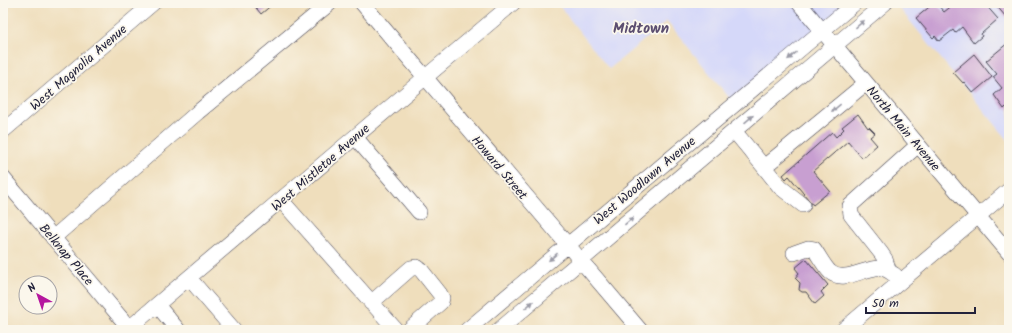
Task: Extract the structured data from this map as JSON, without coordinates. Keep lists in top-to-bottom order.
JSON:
{
  "streets": {
    "street": [
      "West Magnolia Avenue",
      "North Main Avenue",
      "West Mistletoe Avenue",
      "Howard Street",
      "West Woodlawn Avenue",
      "Belknap Place"
    ]
  },
  "crossings": [
    ["North Main Avenue", "West Woodlawn Avenue"],
    ["West Mistletoe Avenue", "Howard Street"],
    ["West Mistletoe Avenue", "Belknap Place"],
    ["Howard Street", "West Woodlawn Avenue"]
  ],
  "districts": ["Midtown"],
  "scale_bar": "50 m",
  "north": "top left"
}
